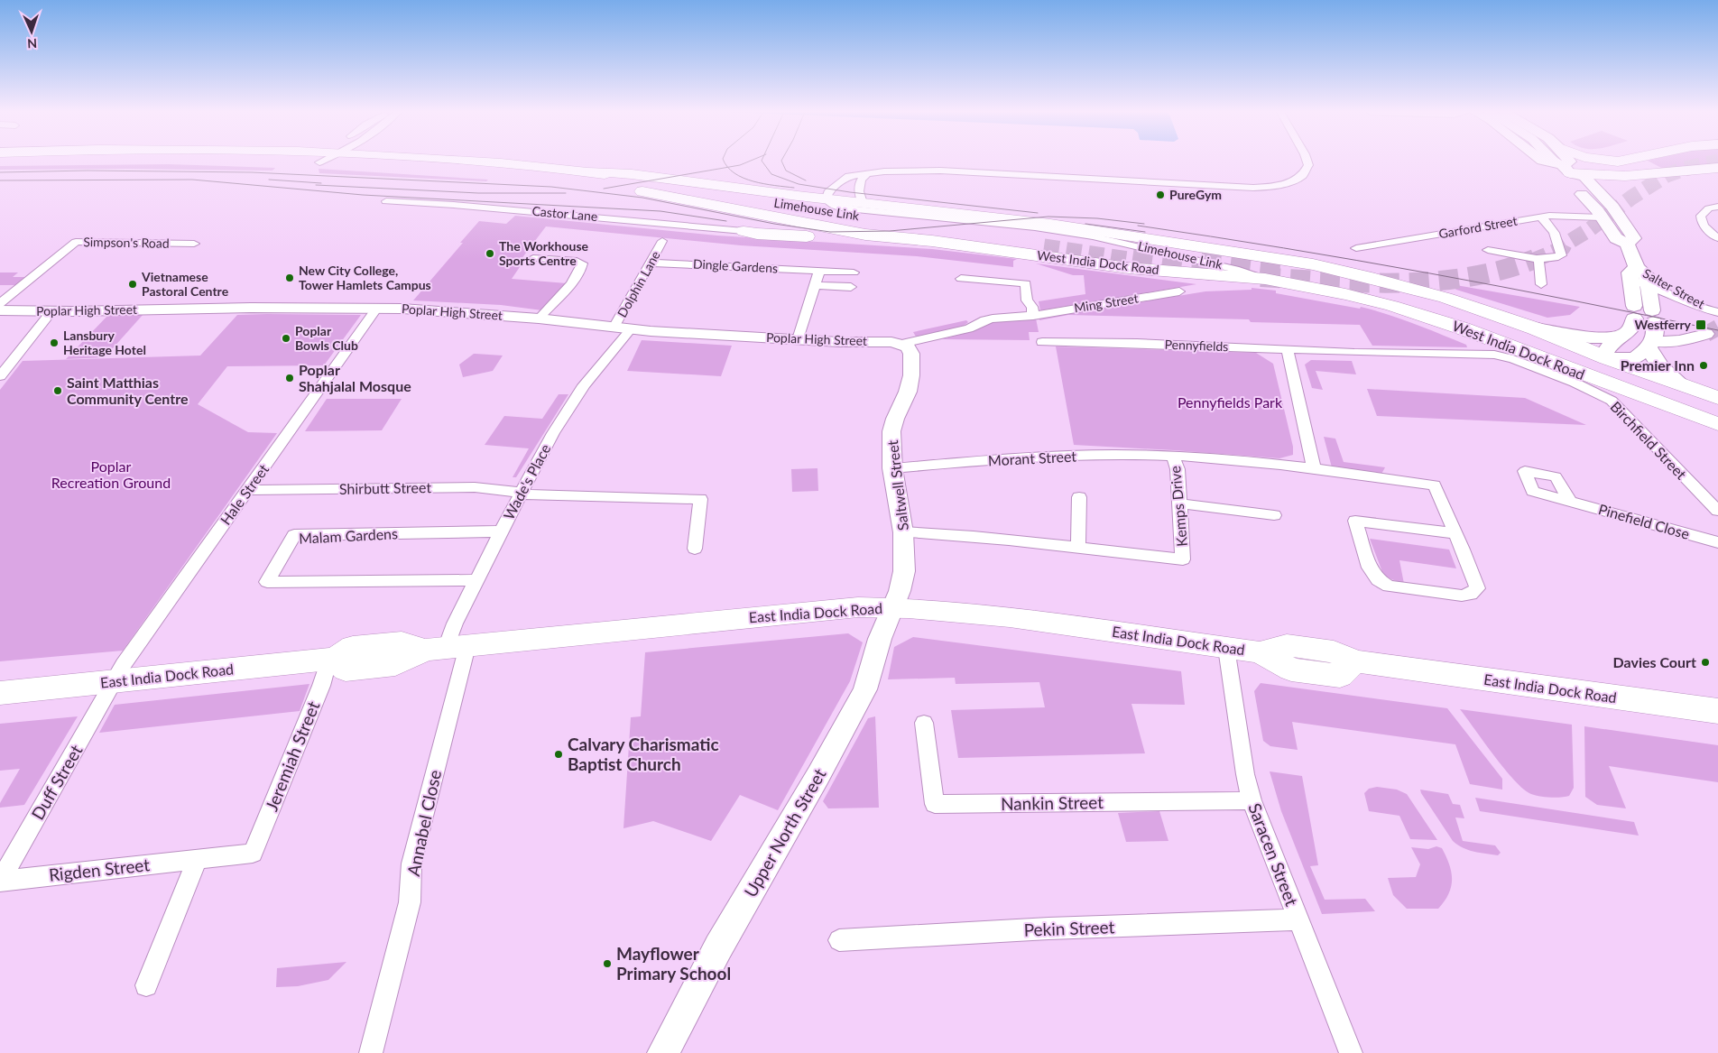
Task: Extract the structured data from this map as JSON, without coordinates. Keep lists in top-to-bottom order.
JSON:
{
  "streets": {
    "highway": ["Limehouse Link", "West India Dock Road", "East India Dock Road"],
    "street": [
      "Castor Lane",
      "Garford Street",
      "Simpson's Road",
      "Dingle Gardens",
      "Dolphin Lane",
      "Salter Street",
      "Ming Street",
      "Poplar High Street",
      "Pennyfields",
      "Birchfield Street",
      "Morant Street",
      "Wade's Place",
      "Saltwell Street",
      "Shirbutt Street",
      "Hale Street",
      "Kemps Drive",
      "Pinefield Close",
      "Malam Gardens",
      "Jeremiah Street",
      "Duff Street",
      "Nankin Street",
      "Annabel Close",
      "Upper North Street",
      "Saracen Street",
      "Rigden Street",
      "Pekin Street"
    ]
  },
  "crossings": [
    ["Limehouse Link", "West India Dock Road"],
    ["West India Dock Road", "Pennyfields"],
    ["West India Dock Road", "Birchfield Street"],
    ["Dingle Gardens", "Dolphin Lane"],
    ["Dolphin Lane", "Poplar High Street"],
    ["Ming Street", "Poplar High Street"],
    ["Ming Street", "Saltwell Street"],
    ["Poplar High Street", "Wade's Place"],
    ["Poplar High Street", "Saltwell Street"],
    ["Poplar High Street", "Hale Street"],
    ["Pennyfields", "Birchfield Street"],
    ["Morant Street", "Saltwell Street"],
    ["Morant Street", "Kemps Drive"],
    ["Wade's Place", "Shirbutt Street"],
    ["Wade's Place", "Malam Gardens"],
    ["Wade's Place", "East India Dock Road"],
    ["Wade's Place", "Annabel Close"],
    ["Saltwell Street", "Kemps Drive"],
    ["Saltwell Street", "East India Dock Road"],
    ["Saltwell Street", "Upper North Street"],
    ["Shirbutt Street", "Hale Street"],
    ["Hale Street", "East India Dock Road"],
    ["Hale Street", "Duff Street"],
    ["East India Dock Road", "Jeremiah Street"],
    ["East India Dock Road", "Duff Street"],
    ["East India Dock Road", "Annabel Close"],
    ["East India Dock Road", "Upper North Street"],
    ["East India Dock Road", "Saracen Street"],
    ["Jeremiah Street", "Rigden Street"],
    ["Duff Street", "Rigden Street"],
    ["Nankin Street", "Saracen Street"],
    ["Saracen Street", "Pekin Street"]
  ],
  "parks": ["Pennyfields Park", "Poplar Recreation Ground"],
  "places": {
    "other": [
      "PureGym",
      "The Workhouse Sports Centre",
      "New City College, Tower Hamlets Campus",
      "Vietnamese Pastoral Centre",
      "Poplar Bowls Club",
      "Lansbury Heritage Hotel",
      "Premier Inn",
      "Poplar Shahjalal Mosque",
      "Saint Matthias Community Centre",
      "Davies Court",
      "Calvary Charismatic Baptist Church",
      "Mayflower Primary School"
    ],
    "transit": ["Westferry"]
  },
  "north": "bottom"
}
